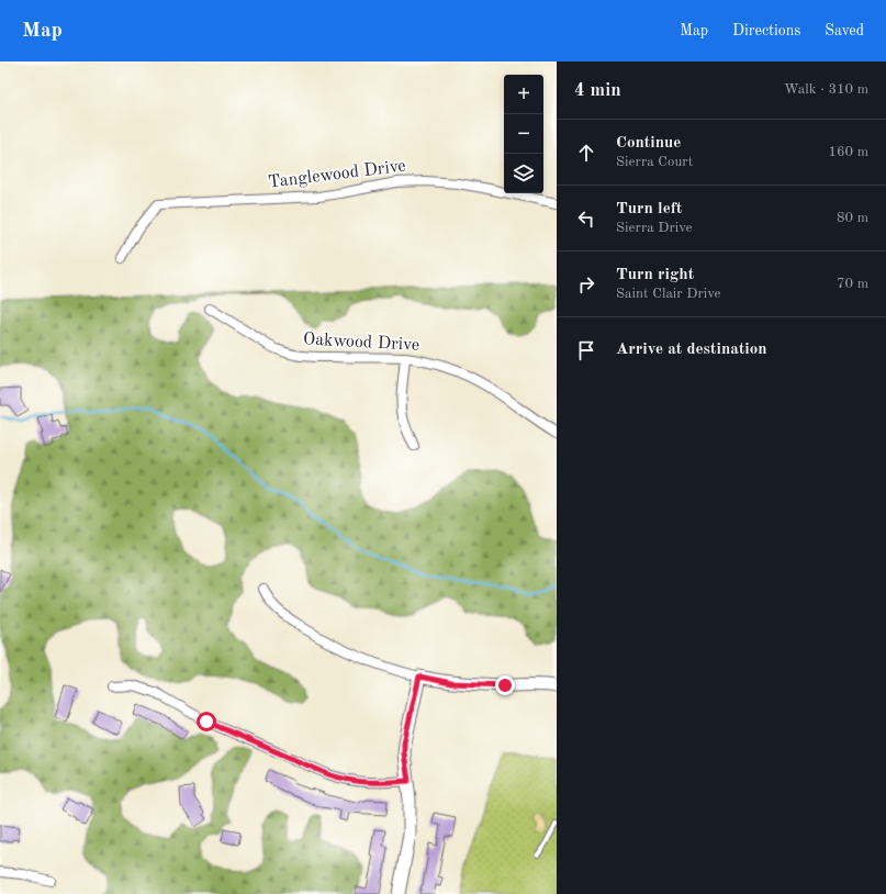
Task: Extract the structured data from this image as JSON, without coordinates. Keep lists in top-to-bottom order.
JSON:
{
  "streets": {
    "street": ["Tanglewood Drive", "Oakwood Drive"]
  },
  "page": {
    "header": "Map",
    "nav": ["Map", "Directions", "Saved"],
    "heading": ["4 min", "Walk · 310 m"],
    "map_buttons": ["+", "−"],
    "list": [
      ["Continue", "Sierra Court", "160 m"],
      ["Turn left", "Sierra Drive", "80 m"],
      ["Turn right", "Saint Clair Drive", "70 m"],
      "Arrive at destination"
    ]
  }
}
